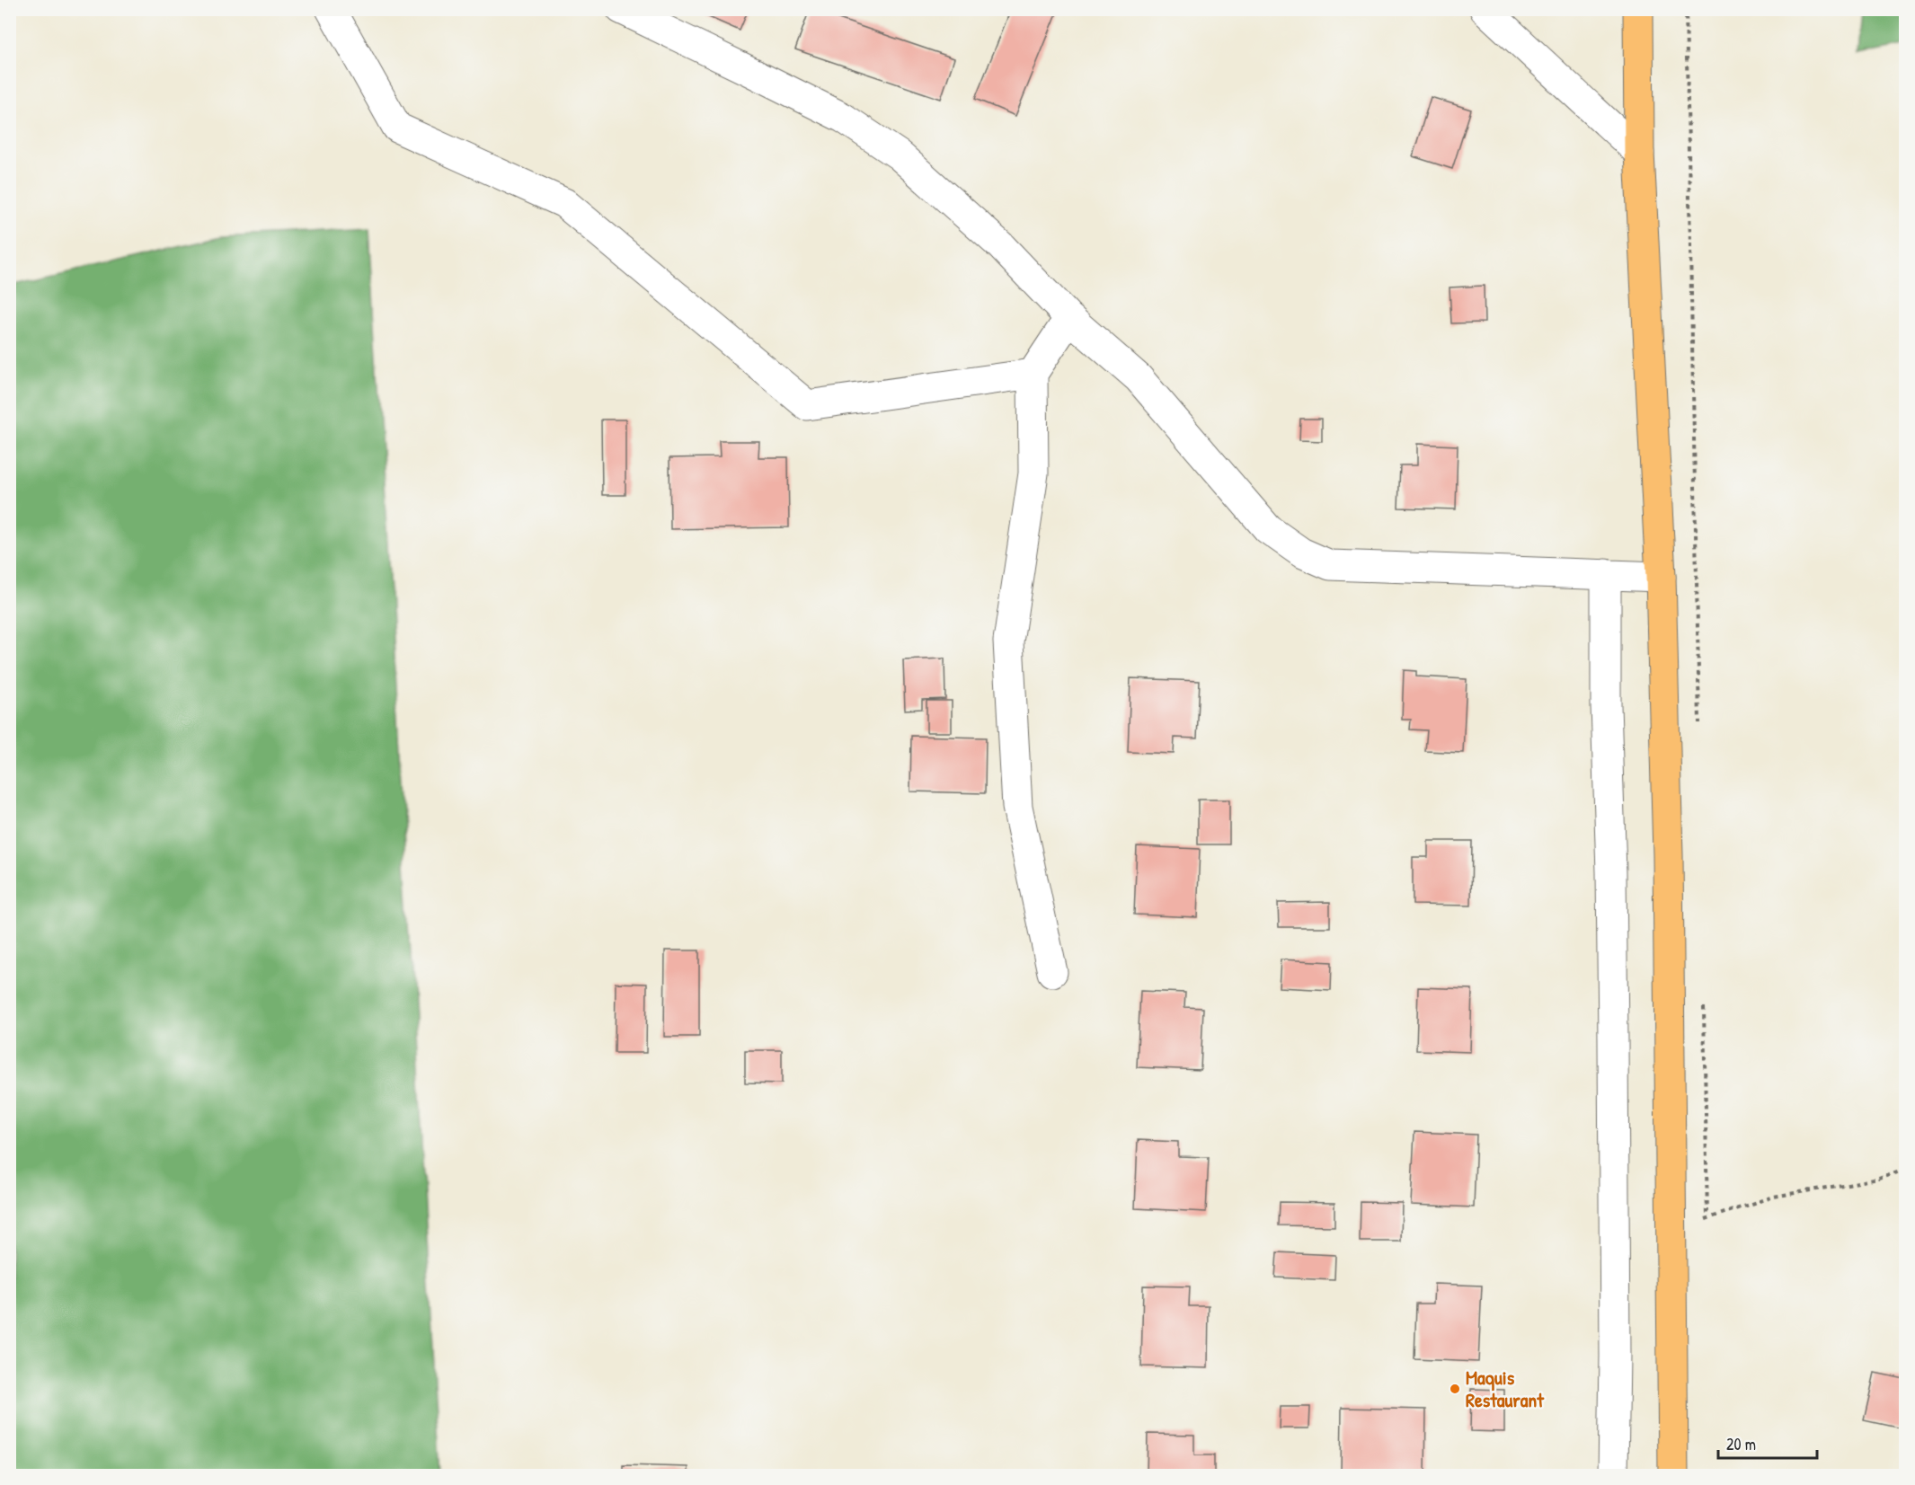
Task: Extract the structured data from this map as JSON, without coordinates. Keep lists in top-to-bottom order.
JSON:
{
  "places": ["Maquis Restaurant"],
  "scale_bar": "20 m"
}
